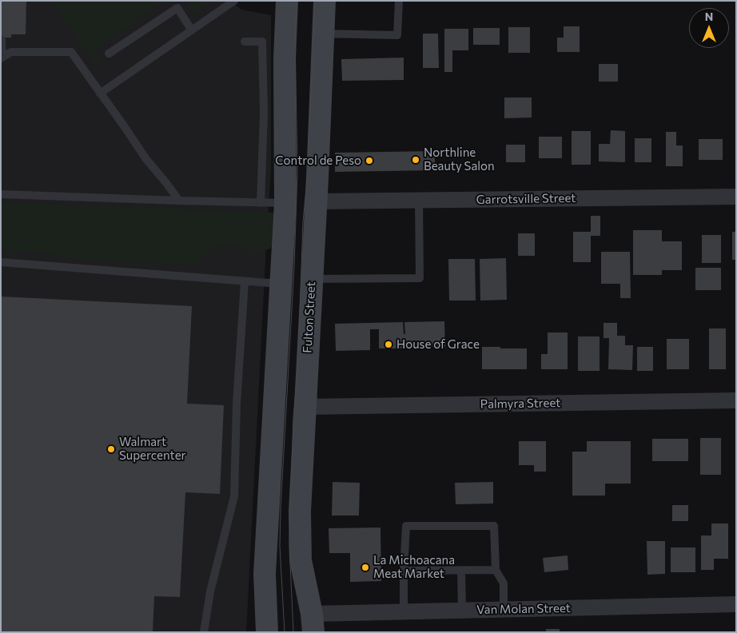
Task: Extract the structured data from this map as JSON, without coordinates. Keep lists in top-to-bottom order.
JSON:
{
  "streets": {
    "main road": ["Fulton Street"],
    "street": ["Garrotsville Street", "Palmyra Street", "Van Molan Street"]
  },
  "crossings": [
    ["Garrotsville Street", "Fulton Street"],
    ["Fulton Street", "Palmyra Street"],
    ["Fulton Street", "Van Molan Street"]
  ],
  "places": [
    "Northline Beauty Salon",
    "Control de Peso",
    "House of Grace",
    "Walmart Supercenter",
    "La Michoacana Meat Market"
  ],
  "north": "top"
}
